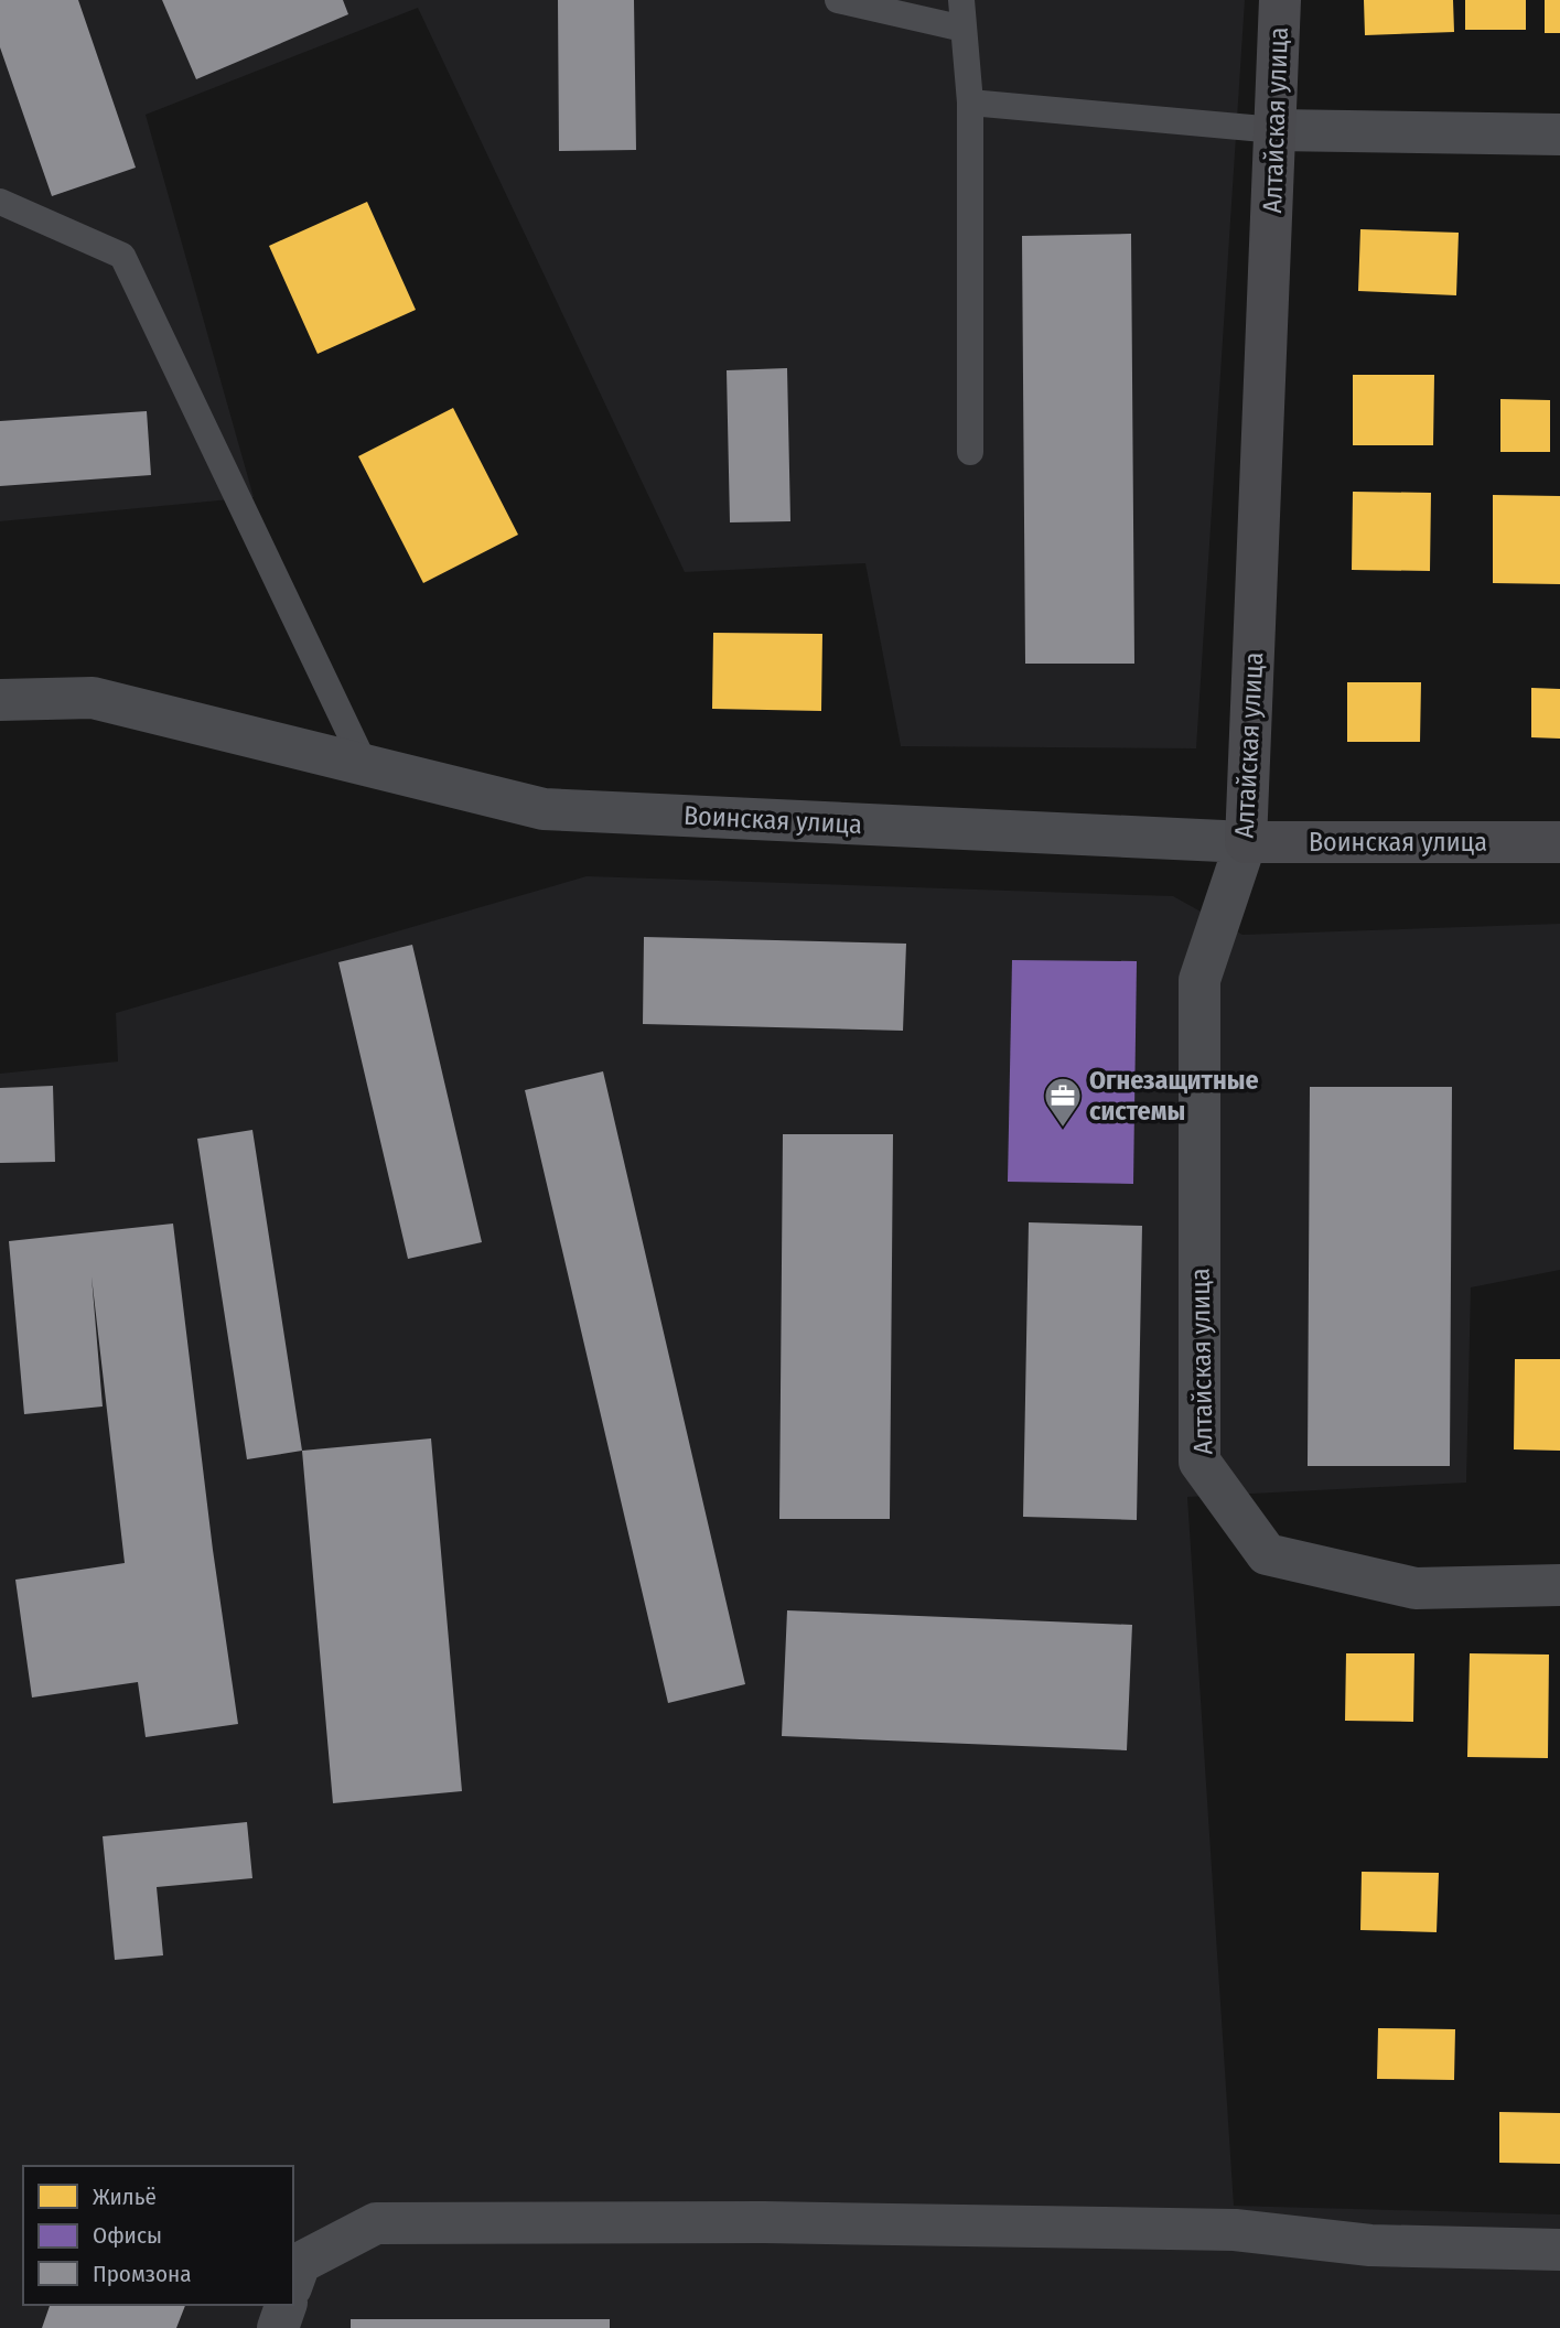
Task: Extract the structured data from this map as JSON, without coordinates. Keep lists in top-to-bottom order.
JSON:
{
  "streets": {
    "street": ["Алтайская улица", "Воинская улица"]
  },
  "crossings": [
    ["Алтайская улица", "Воинская улица"]
  ],
  "places": {
    "office": ["Огнезащитные системы"]
  },
  "legend": ["Жильё", "Офисы", "Промзона"]
}
